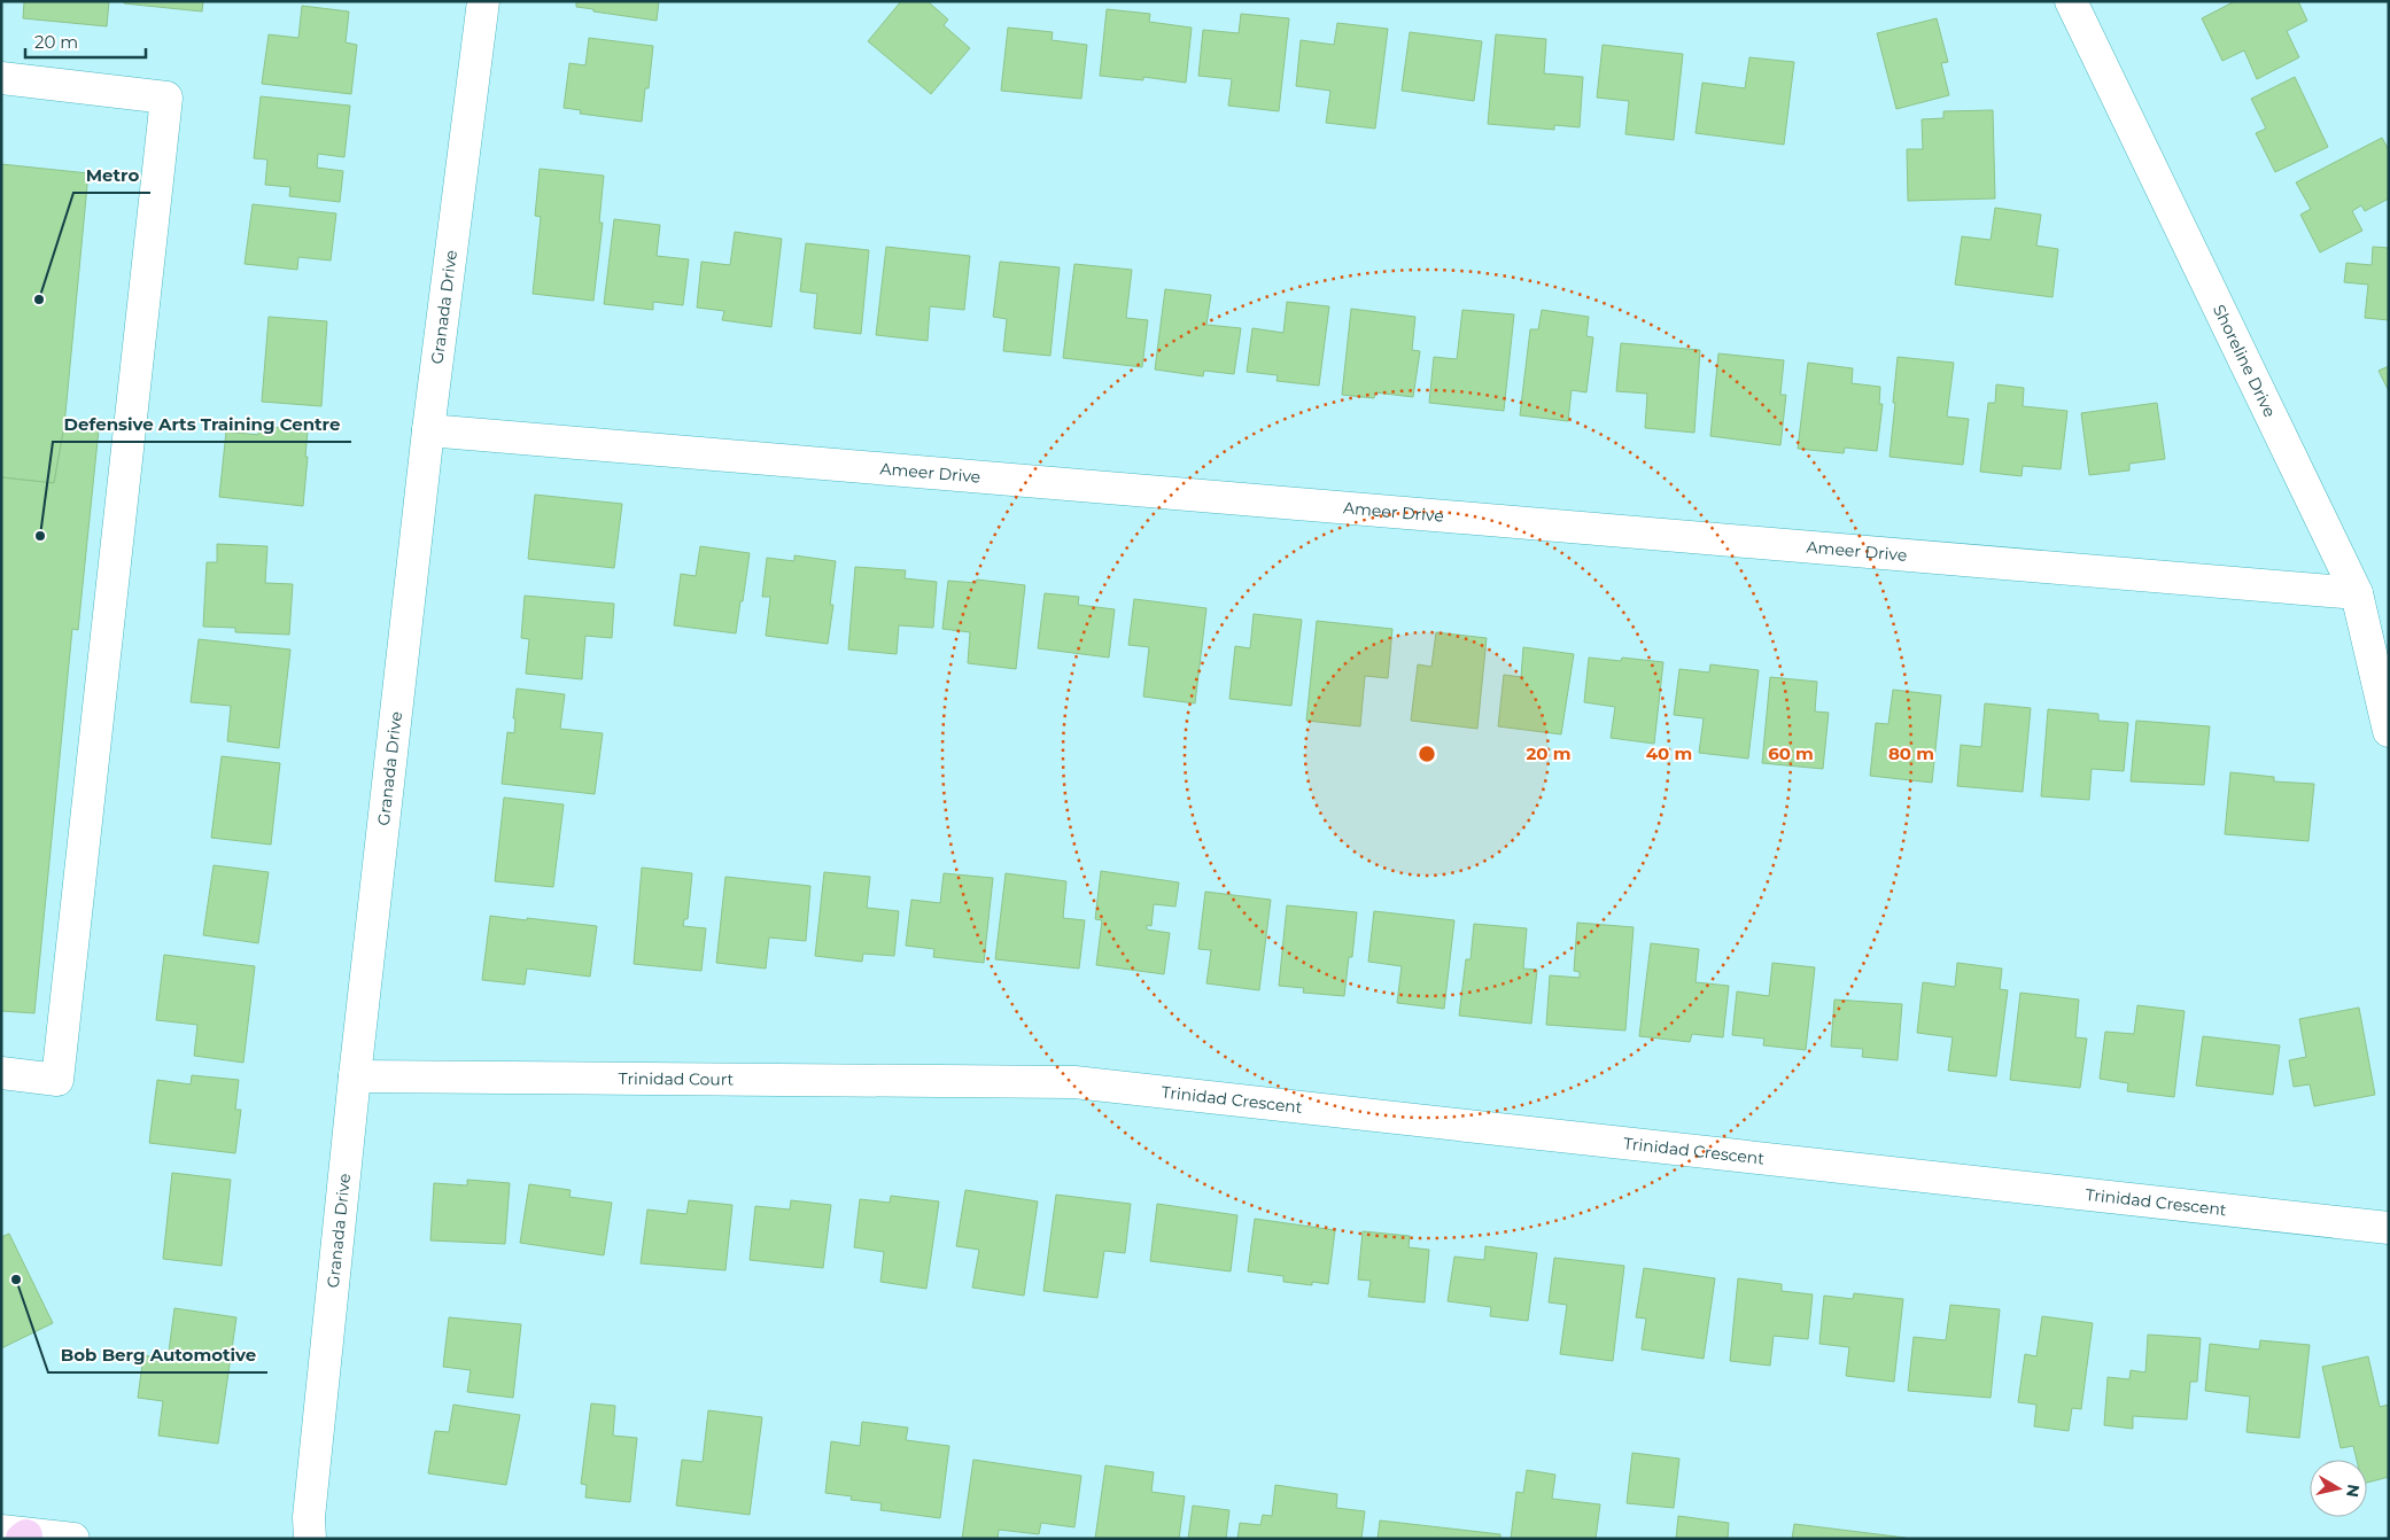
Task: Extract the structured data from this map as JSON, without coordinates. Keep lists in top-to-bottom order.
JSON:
{
  "streets": {
    "street": [
      "Granada Drive",
      "Shoreline Drive",
      "Ameer Drive",
      "Trinidad Court",
      "Trinidad Crescent"
    ]
  },
  "crossings": [
    ["Granada Drive", "Ameer Drive"],
    ["Granada Drive", "Trinidad Court"],
    ["Shoreline Drive", "Ameer Drive"],
    ["Trinidad Court", "Trinidad Crescent"]
  ],
  "places": ["Metro", "Defensive Arts Training Centre", "Bob Berg Automotive"],
  "scale_bar": "20 m",
  "north": "right",
  "rings": [
    "20 m",
    "40 m",
    "60 m",
    "80 m"
  ]
}
